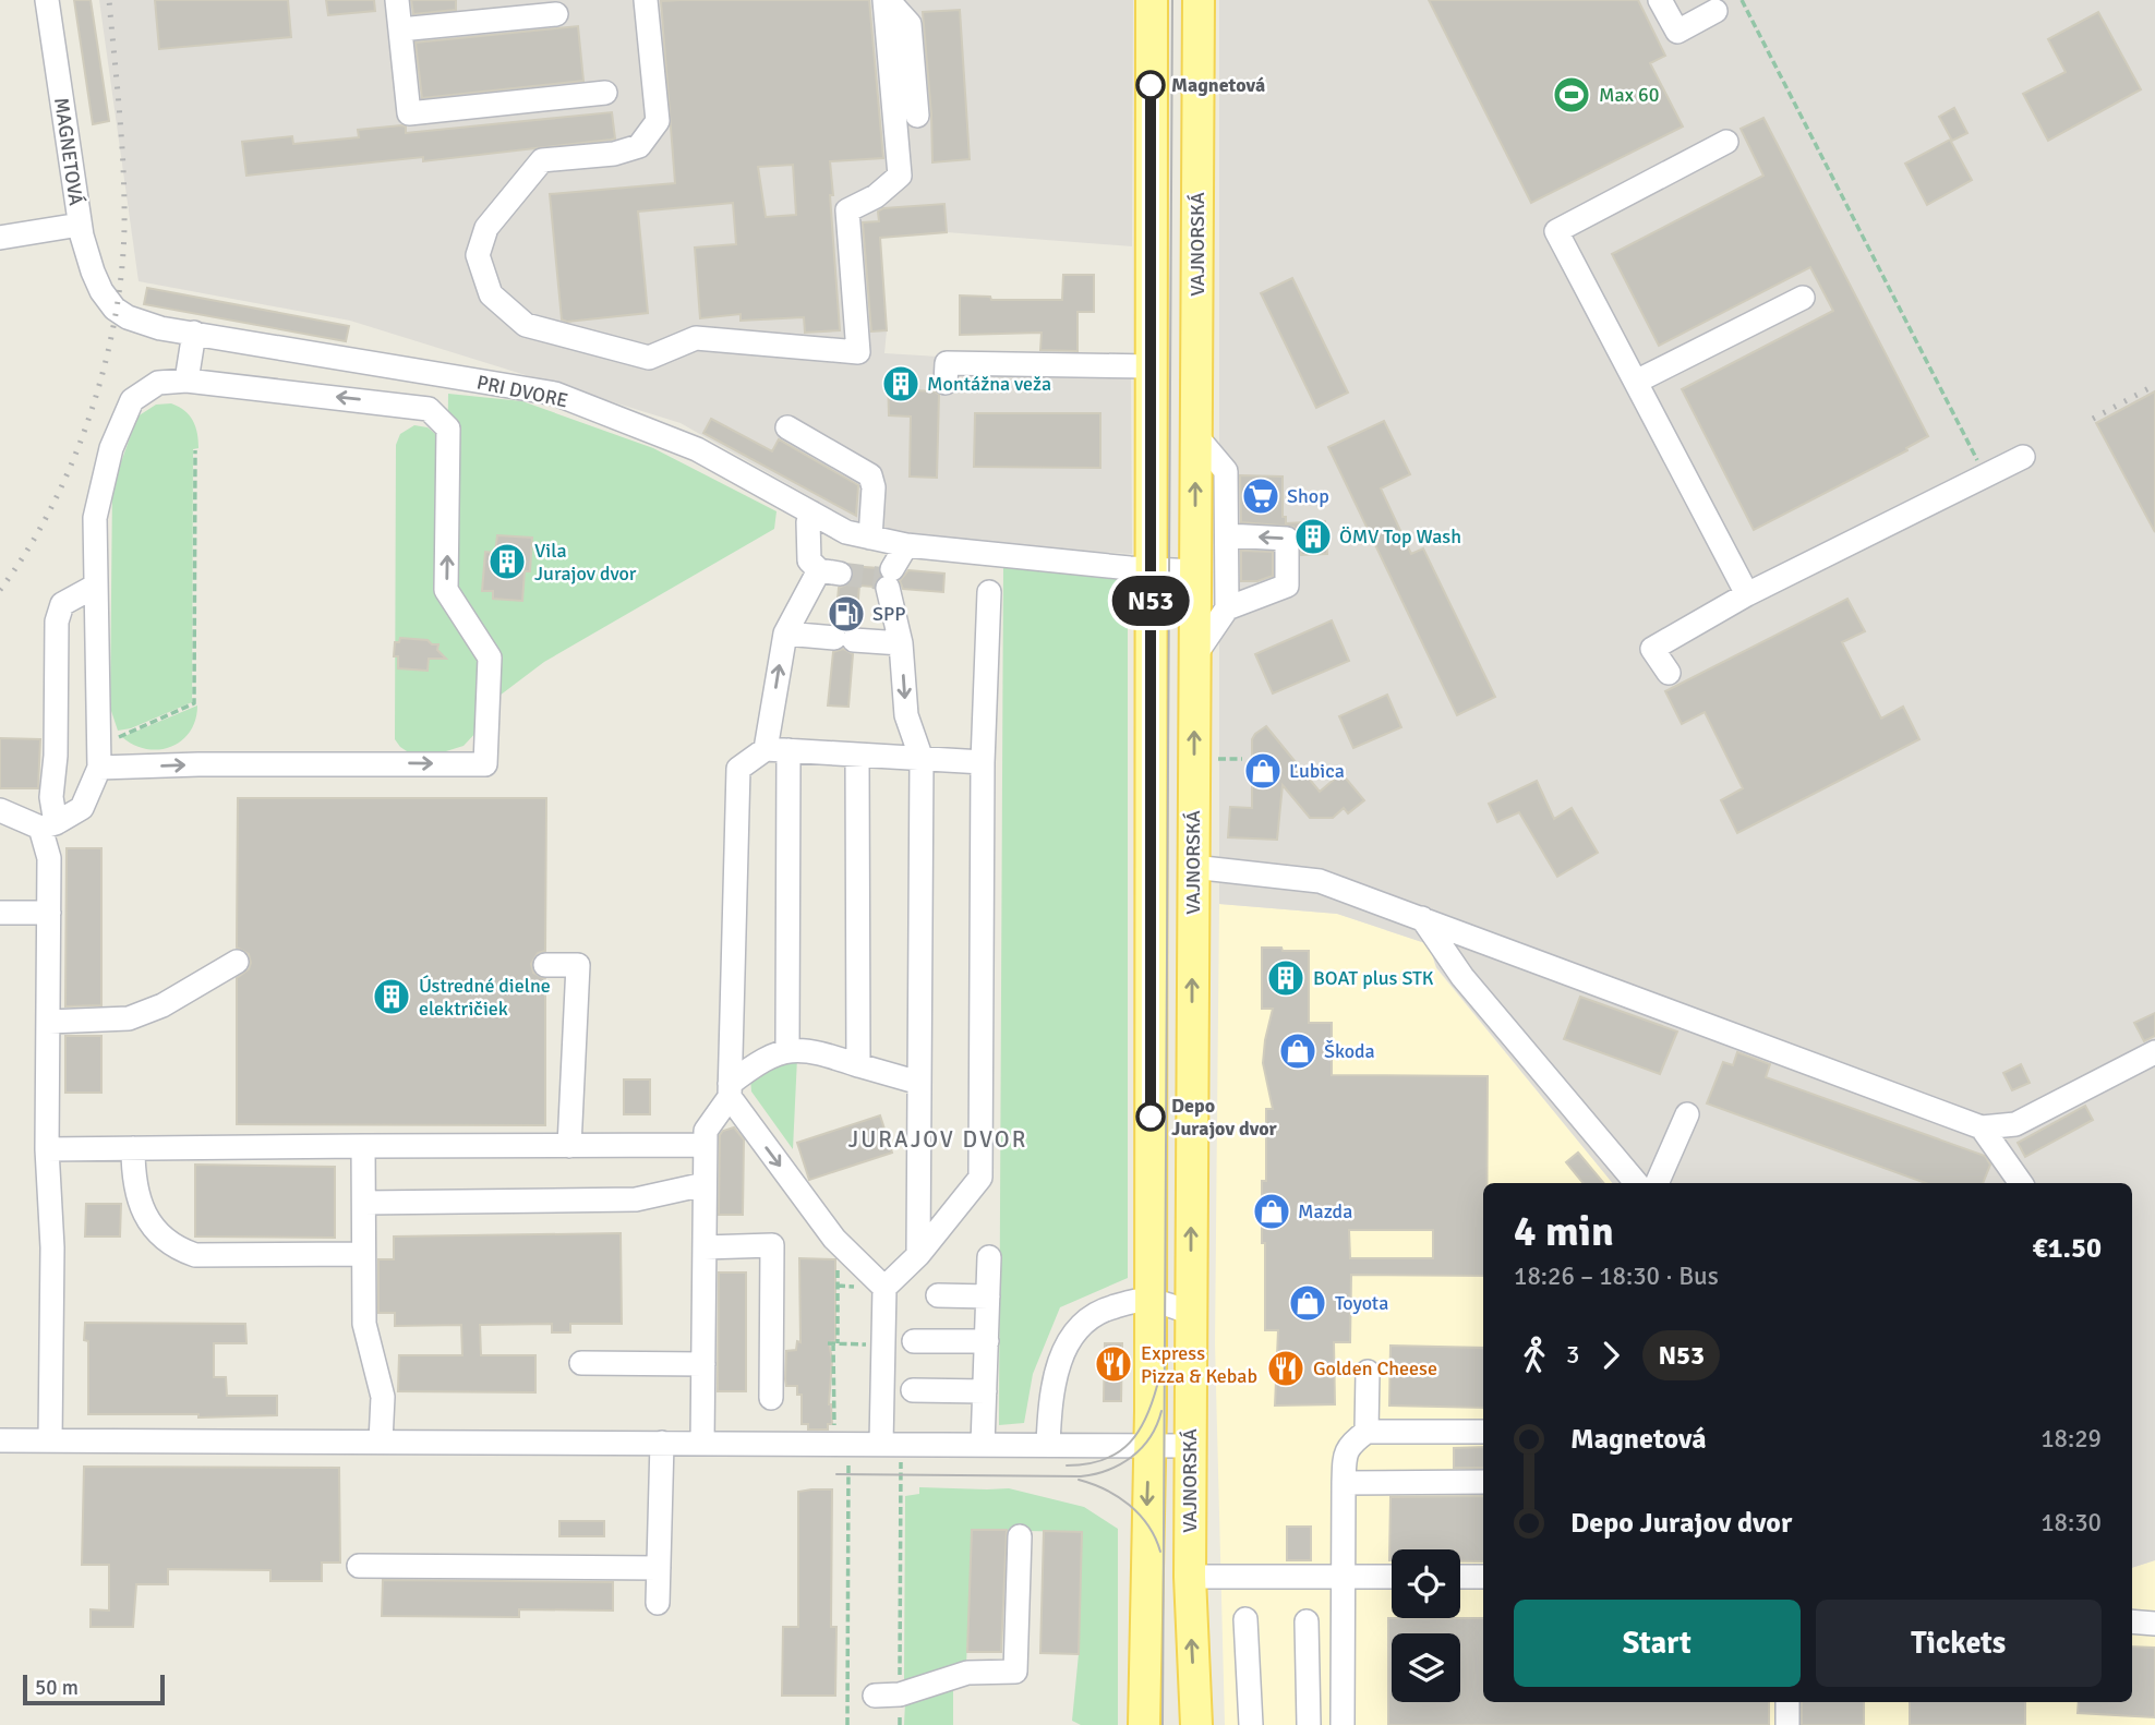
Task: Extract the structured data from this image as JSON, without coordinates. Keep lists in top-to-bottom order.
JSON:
{
  "streets": {
    "main road": ["VAJNORSKÁ"],
    "street": ["MAGNETOVÁ", "PRI DVORE"]
  },
  "crossings": [
    ["MAGNETOVÁ", "PRI DVORE"],
    ["VAJNORSKÁ", "PRI DVORE"]
  ],
  "districts": ["JURAJOV DVOR"],
  "places": {
    "other": ["Magnetová", "Depo Jurajov dvor"],
    "sports": ["Max 60"],
    "building": [
      "Montážna veža",
      "ÖMV Top Wash",
      "Vila Jurajov dvor",
      "BOAT plus STK",
      "Ústredné dielne električiek"
    ],
    "supermarket": ["Shop"],
    "fuel station": ["SPP"],
    "shop": [
      "Ľubica",
      "Škoda",
      "Mazda",
      "Toyota"
    ],
    "restaurant": ["Express Pizza & Kebab", "Golden Cheese"]
  },
  "lines": ["bus line N53"],
  "scale_bar": "50 m",
  "page": {
    "on_map": "N53",
    "heading": ["4 min", "18:26 – 18:30 · Bus", "€1.50"],
    "legs": ["3", "N53"],
    "list": [
      {
        "name": "Magnetová",
        "value": "18:29"
      },
      {
        "name": "Depo Jurajov dvor",
        "value": "18:30"
      }
    ],
    "buttons": ["Start", "Tickets"],
    "scale": "50 m"
  }
}
